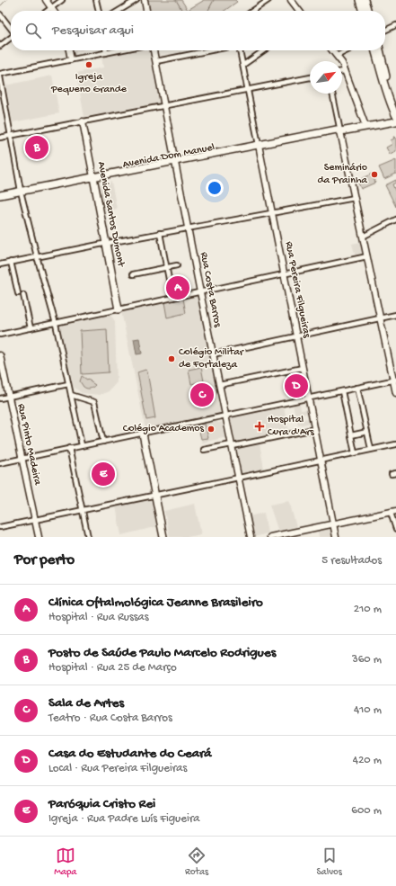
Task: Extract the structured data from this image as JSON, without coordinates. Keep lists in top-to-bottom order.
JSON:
{
  "streets": {
    "main road": ["Avenida Dom Manuel", "Avenida Santos Dumont"],
    "street": ["Rua Costa Barros", "Rua Pereira Filgueiras", "Rua Pinto Madeira"]
  },
  "crossings": [
    ["Avenida Dom Manuel", "Avenida Santos Dumont"],
    ["Avenida Dom Manuel", "Rua Costa Barros"],
    ["Avenida Dom Manuel", "Rua Pereira Filgueiras"]
  ],
  "places": {
    "other": [
      "Igreja Pequeno Grande",
      "Seminário da Prainha",
      "Colégio Militar de Fortaleza",
      "Colégio Academos"
    ],
    "health": ["Hospital Cura d'Ars"]
  },
  "north": "top right",
  "page": {
    "search": "Pesquisar aqui",
    "pins": [
      "B",
      "A",
      "D",
      "C",
      "E"
    ],
    "heading": ["Por perto", "5 resultados"],
    "list": [
      {
        "mark": "A",
        "name": "Clínica Oftalmológica Jeanne Brasileiro",
        "note": "Hospital · Rua Russas",
        "value": "210 m"
      },
      {
        "mark": "B",
        "name": "Posto de Saúde Paulo Marcelo Rodrigues",
        "note": "Hospital · Rua 25 de Março",
        "value": "360 m"
      },
      {
        "mark": "C",
        "name": "Sala de Artes",
        "note": "Teatro · Rua Costa Barros",
        "value": "410 m"
      },
      {
        "mark": "D",
        "name": "Casa do Estudante do Ceará",
        "note": "Local · Rua Pereira Filgueiras",
        "value": "420 m"
      },
      {
        "mark": "E",
        "name": "Paróquia Cristo Rei",
        "note": "Igreja · Rua Padre Luís Figueira",
        "value": "600 m"
      }
    ],
    "nav": ["Mapa", "Rotas", "Salvos"]
  }
}
